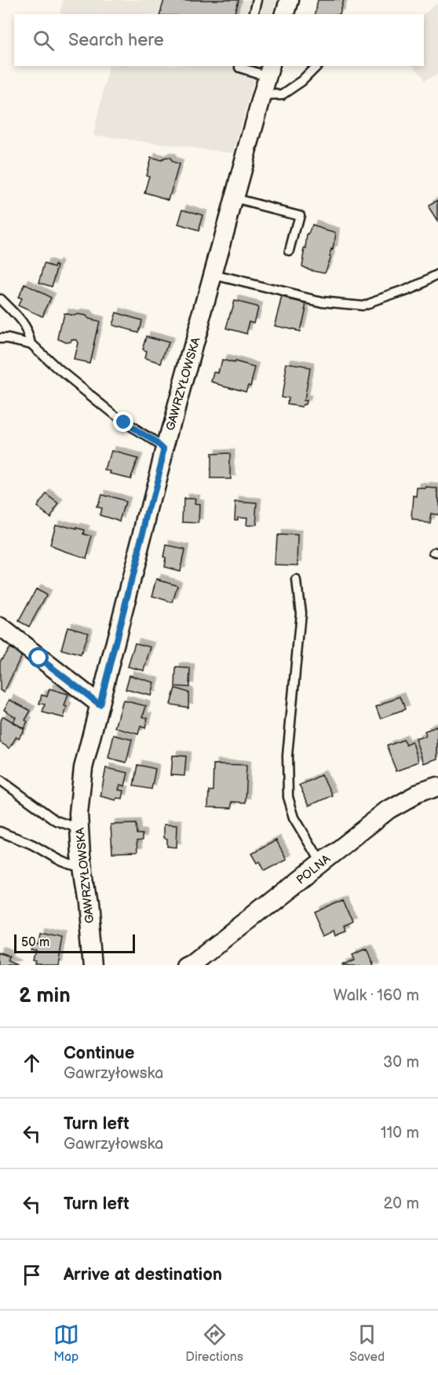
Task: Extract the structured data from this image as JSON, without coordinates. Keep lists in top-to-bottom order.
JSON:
{
  "streets": {
    "street": ["GAWRZYŁOWSKA", "POLNA"]
  },
  "scale_bar": "50 m",
  "page": {
    "search": "Search here",
    "scale": "50 m",
    "heading": ["2 min", "Walk · 160 m"],
    "list": [
      ["Continue", "Gawrzyłowska", "30 m"],
      ["Turn left", "Gawrzyłowska", "110 m"],
      ["Turn left", "20 m"],
      "Arrive at destination"
    ],
    "nav": ["Map", "Directions", "Saved"]
  }
}
